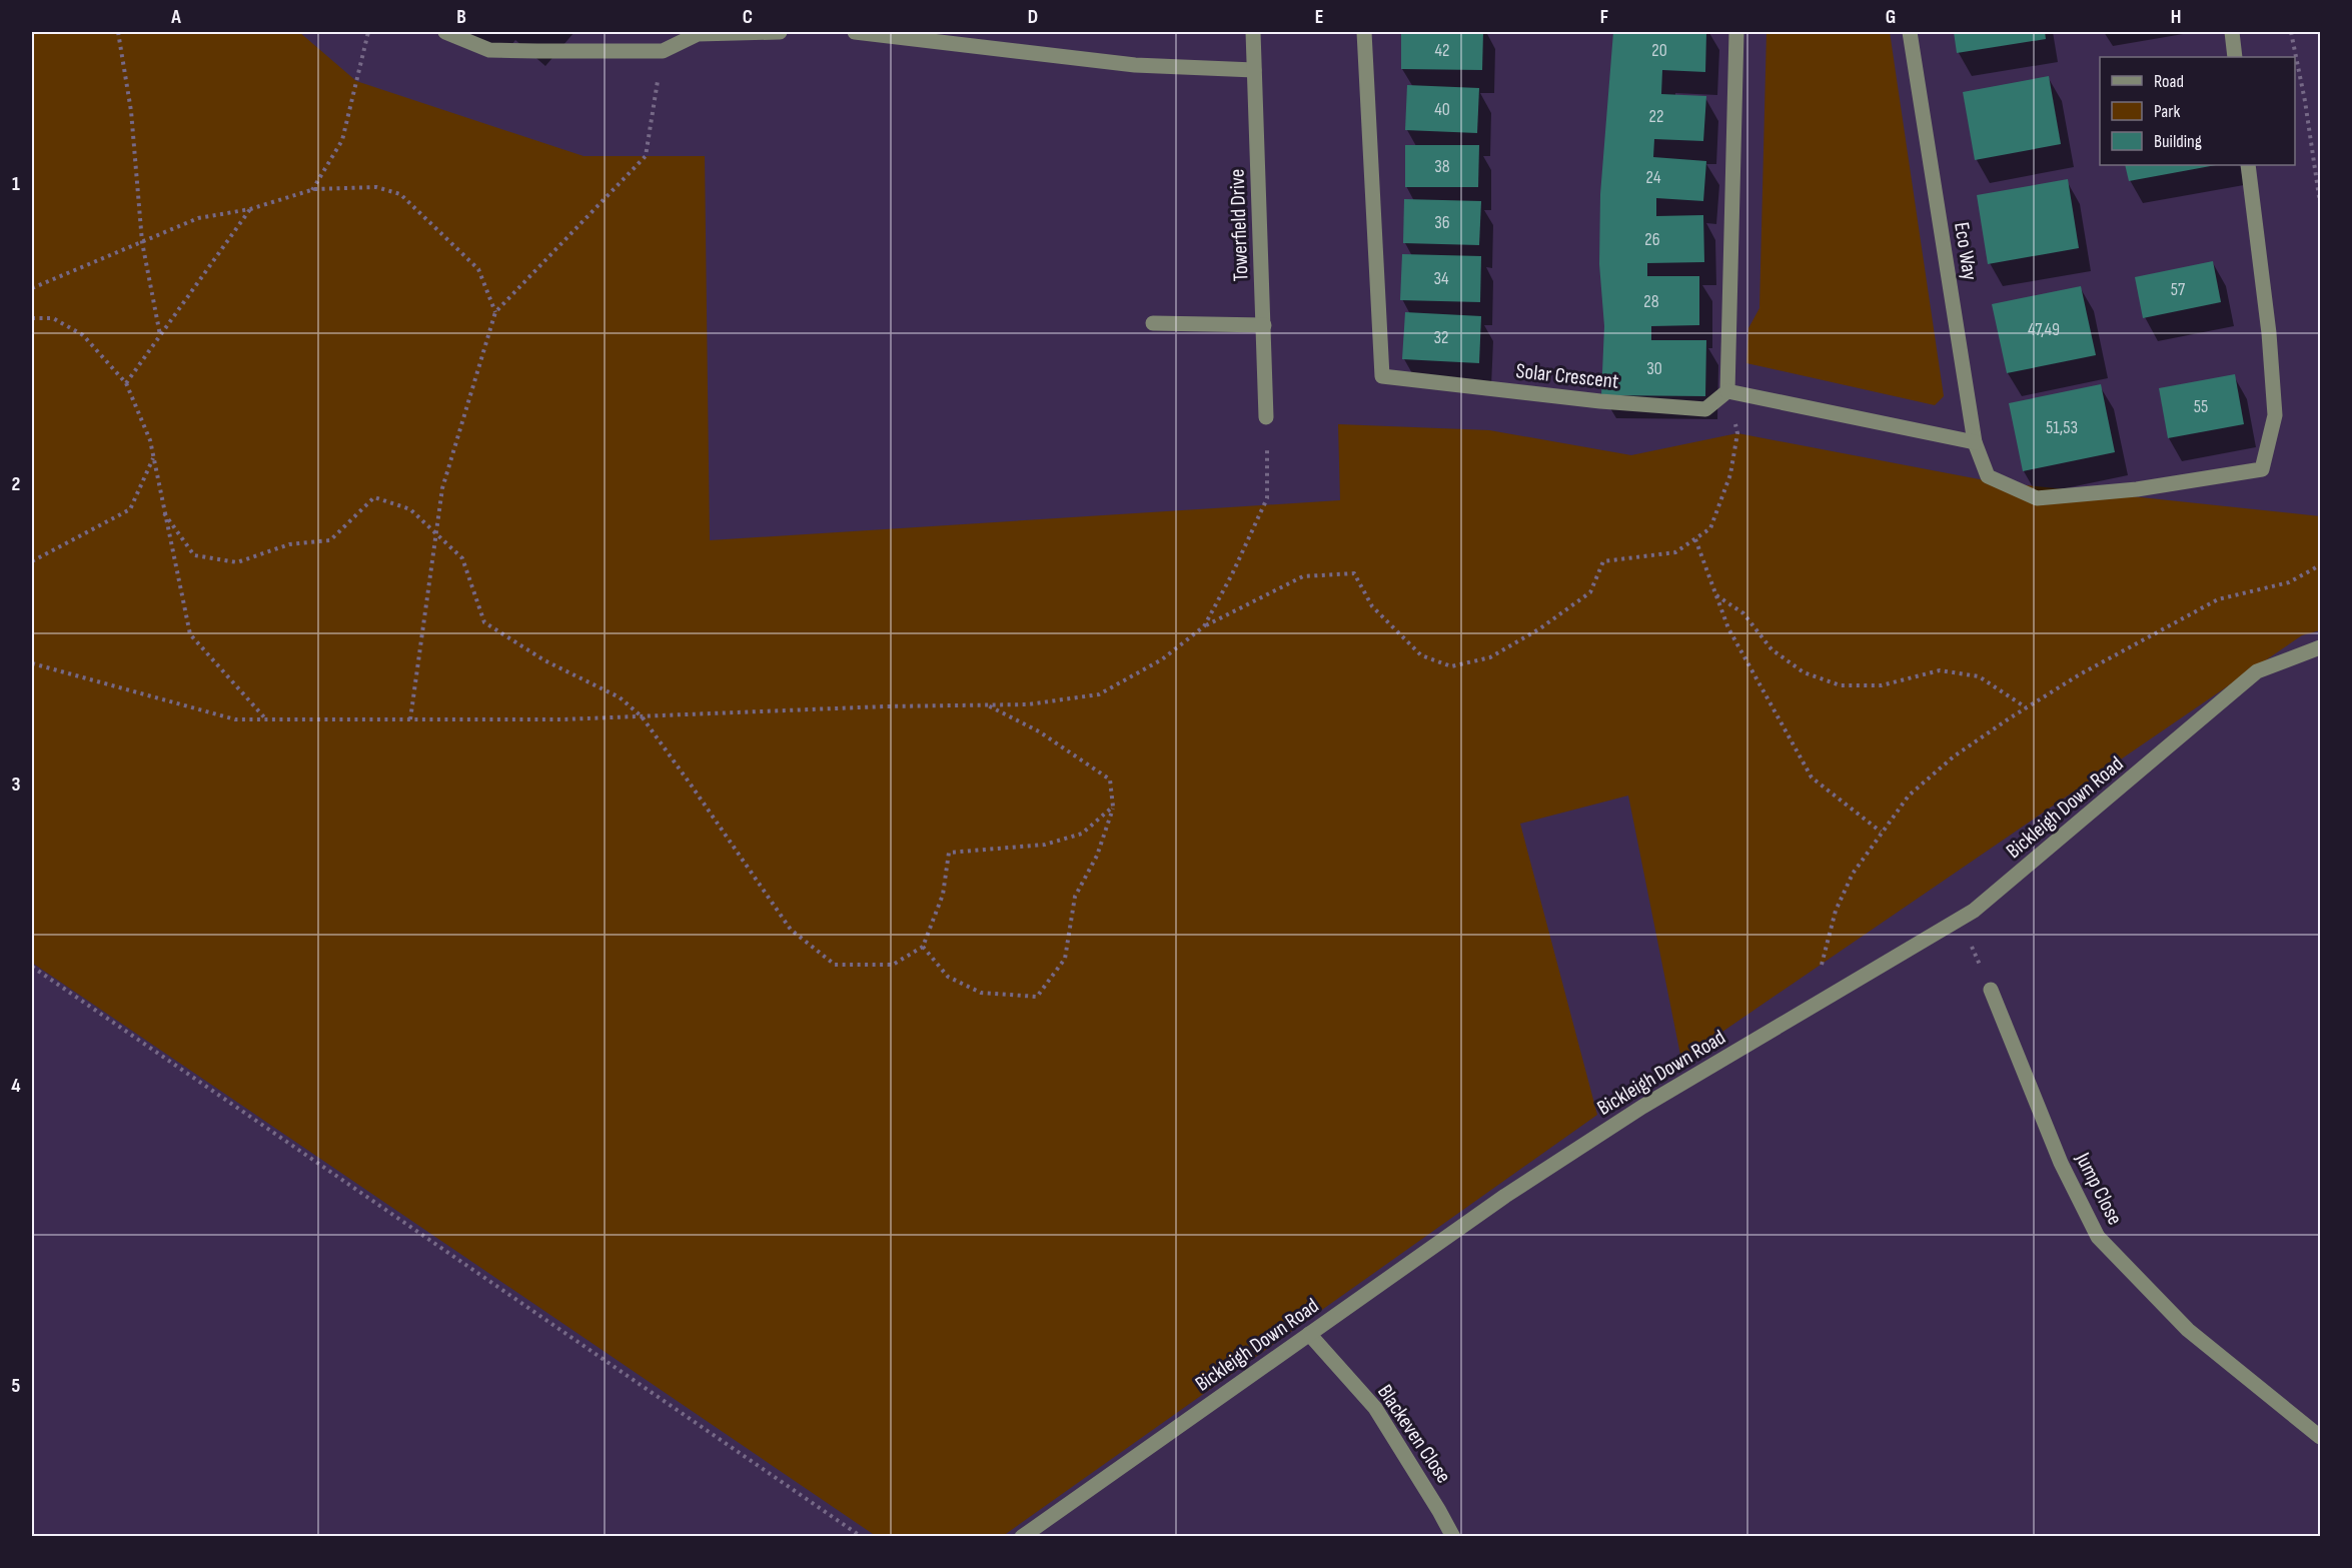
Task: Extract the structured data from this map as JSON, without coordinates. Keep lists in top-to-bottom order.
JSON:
{
  "streets": {
    "street": [
      "Towerfield Drive",
      "Eco Way",
      "Solar Crescent",
      "Bickleigh Down Road",
      "Jump Close",
      "Blackeven Close"
    ]
  },
  "crossings": [
    ["Bickleigh Down Road", "Blackeven Close"]
  ],
  "house_numbers": [
    "42",
    "20",
    "40",
    "22",
    "38",
    "24",
    "36",
    "26",
    "34",
    "57",
    "28",
    "47,49",
    "32",
    "30",
    "55",
    "51,53"
  ],
  "legend": ["Road", "Park", "Building"],
  "grid": {
    "columns": [
      "A",
      "B",
      "C",
      "D",
      "E",
      "F",
      "G",
      "H"
    ],
    "rows": [
      "1",
      "2",
      "3",
      "4",
      "5"
    ]
  }
}
